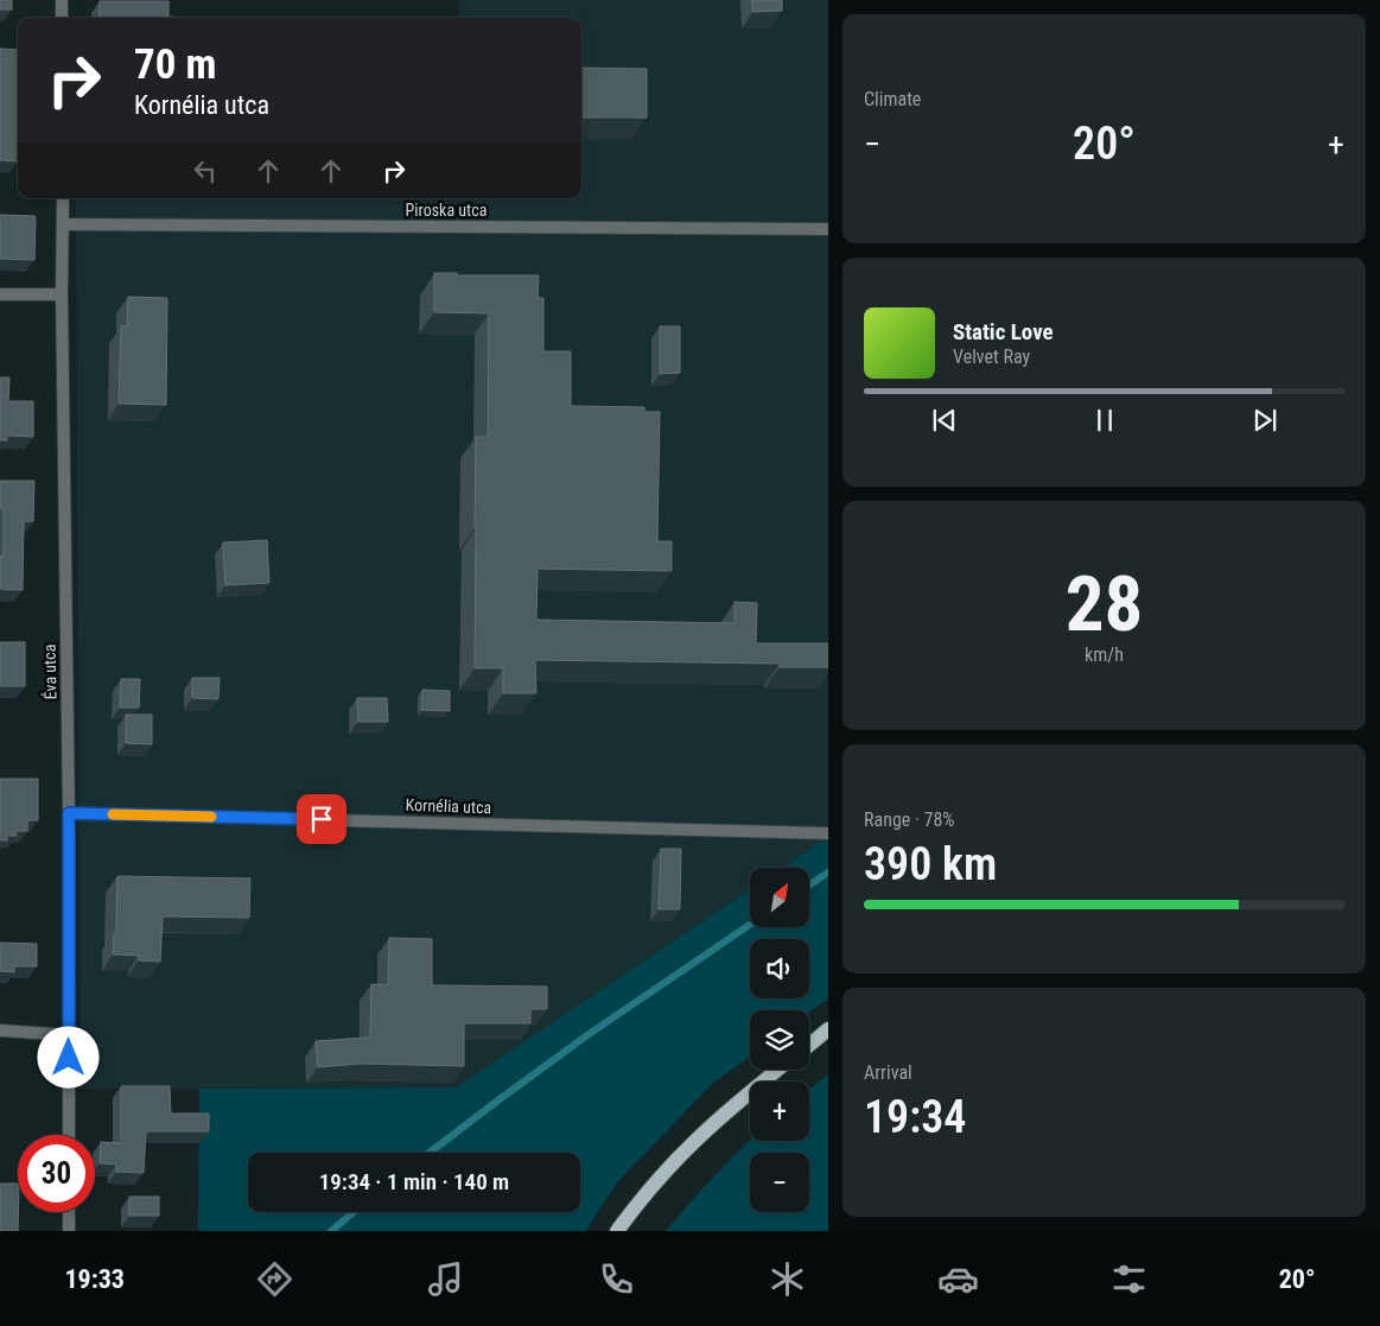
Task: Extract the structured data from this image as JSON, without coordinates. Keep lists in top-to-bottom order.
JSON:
{
  "streets": {
    "street": ["Piroska utca", "Éva utca", "Kornélia utca"]
  },
  "crossings": [
    ["Piroska utca", "Éva utca"],
    ["Éva utca", "Kornélia utca"]
  ],
  "north": "top right",
  "page": {
    "tile": [
      "Climate",
      ["28", "km/h"],
      ["Range · 78%", "390 km"],
      ["Arrival", "19:34"]
    ],
    "turn": ["70 m", "Kornélia utca"],
    "heat": ["−", "20°", "+"],
    "song": ["Static Love", "Velvet Ray"],
    "map_buttons": ["+", "−"],
    "limit": "30",
    "trip": "19:34 · 1 min · 140 m",
    "tabs": ["19:33", "20°"]
  }
}
